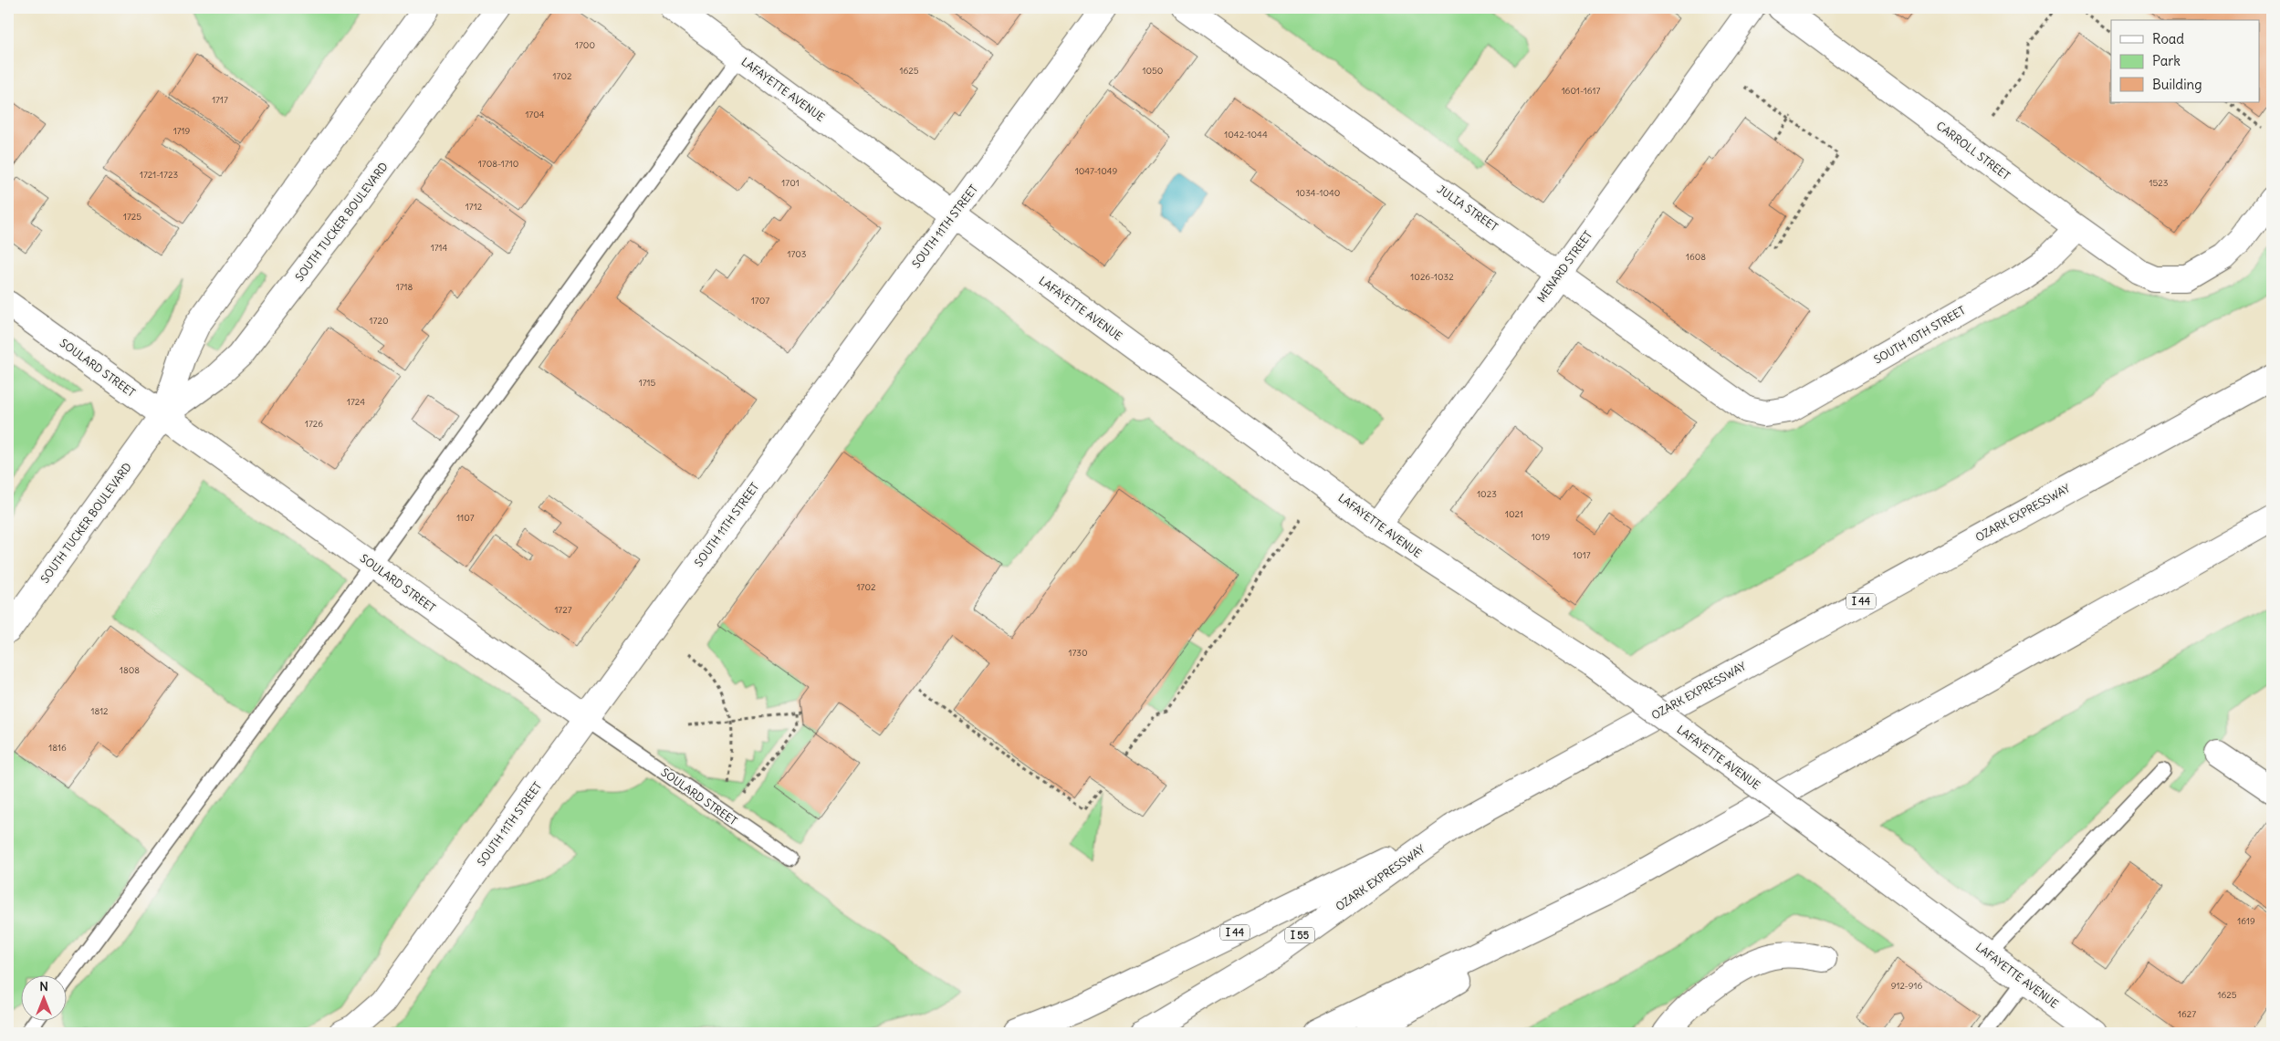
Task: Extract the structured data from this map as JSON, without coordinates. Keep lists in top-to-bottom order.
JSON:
{
  "streets": {
    "main road": [
      "LAFAYETTE AVENUE",
      "CARROLL STREET",
      "JULIA STREET",
      "SOUTH TUCKER BOULEVARD",
      "SOUTH 11TH STREET",
      "MENARD STREET",
      "SOUTH 10TH STREET",
      "SOULARD STREET",
      "OZARK EXPRESSWAY",
      "I 44",
      "I 55"
    ]
  },
  "crossings": [
    ["LAFAYETTE AVENUE", "SOUTH 11TH STREET"],
    ["LAFAYETTE AVENUE", "MENARD STREET"],
    ["CARROLL STREET", "SOUTH 10TH STREET"],
    ["JULIA STREET", "MENARD STREET"],
    ["JULIA STREET", "SOUTH 10TH STREET"],
    ["SOUTH TUCKER BOULEVARD", "SOULARD STREET"],
    ["SOUTH 11TH STREET", "SOULARD STREET"],
    ["OZARK EXPRESSWAY", "I 44"]
  ],
  "house_numbers": [
    "1700",
    "1625",
    "1050",
    "1702",
    "1601-1617",
    "1717",
    "1704",
    "1719",
    "1042-1044",
    "1708-1710",
    "1047-1049",
    "1721-1723",
    "1701",
    "1523",
    "1034-1040",
    "1712",
    "1725",
    "1714",
    "1703",
    "1608",
    "1026-1032",
    "1718",
    "1707",
    "1720",
    "1715",
    "1724",
    "1726",
    "1023",
    "1021",
    "1107",
    "1019",
    "1017",
    "1702",
    "1727",
    "1730",
    "1808",
    "1812",
    "1816",
    "1619",
    "912-916",
    "1625",
    "1627"
  ],
  "legend": ["Road", "Park", "Building"],
  "north": "top"
}
